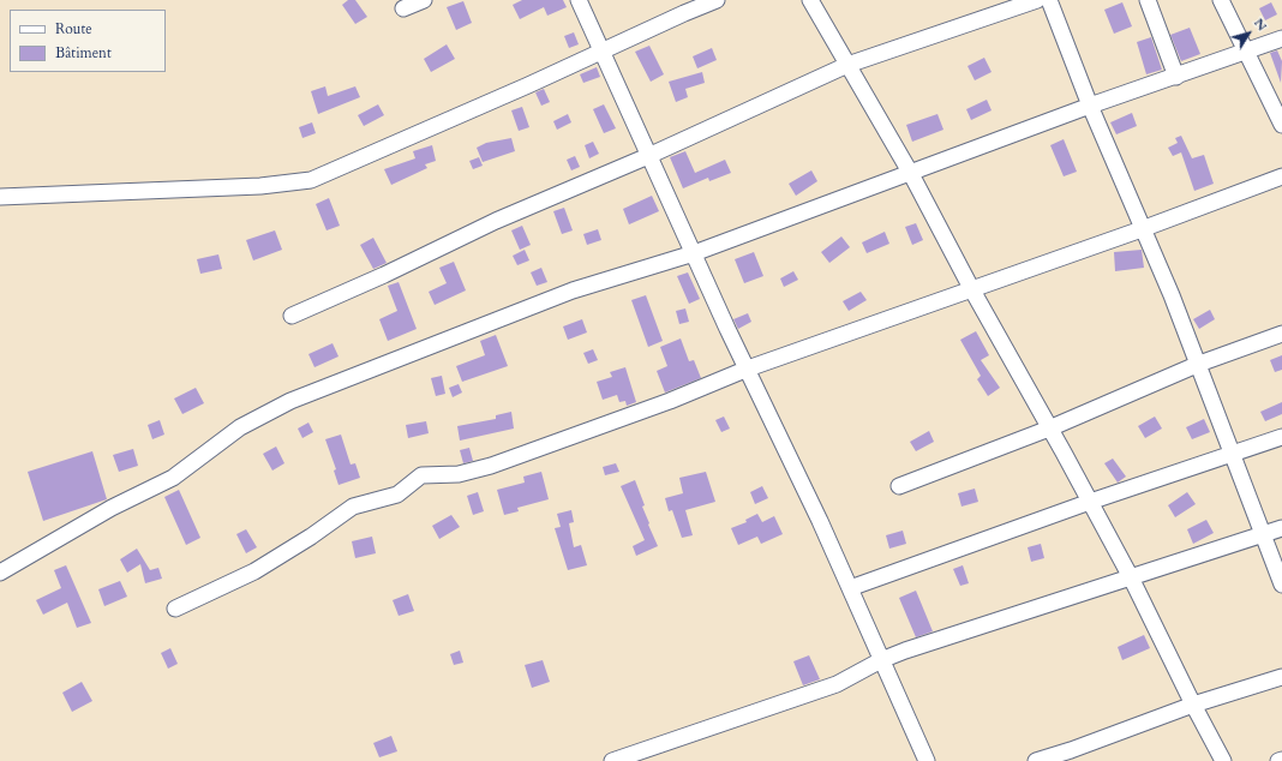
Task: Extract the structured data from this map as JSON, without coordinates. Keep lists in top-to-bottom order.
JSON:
{
  "legend": ["Route", "Bâtiment"],
  "north": "top right"
}
